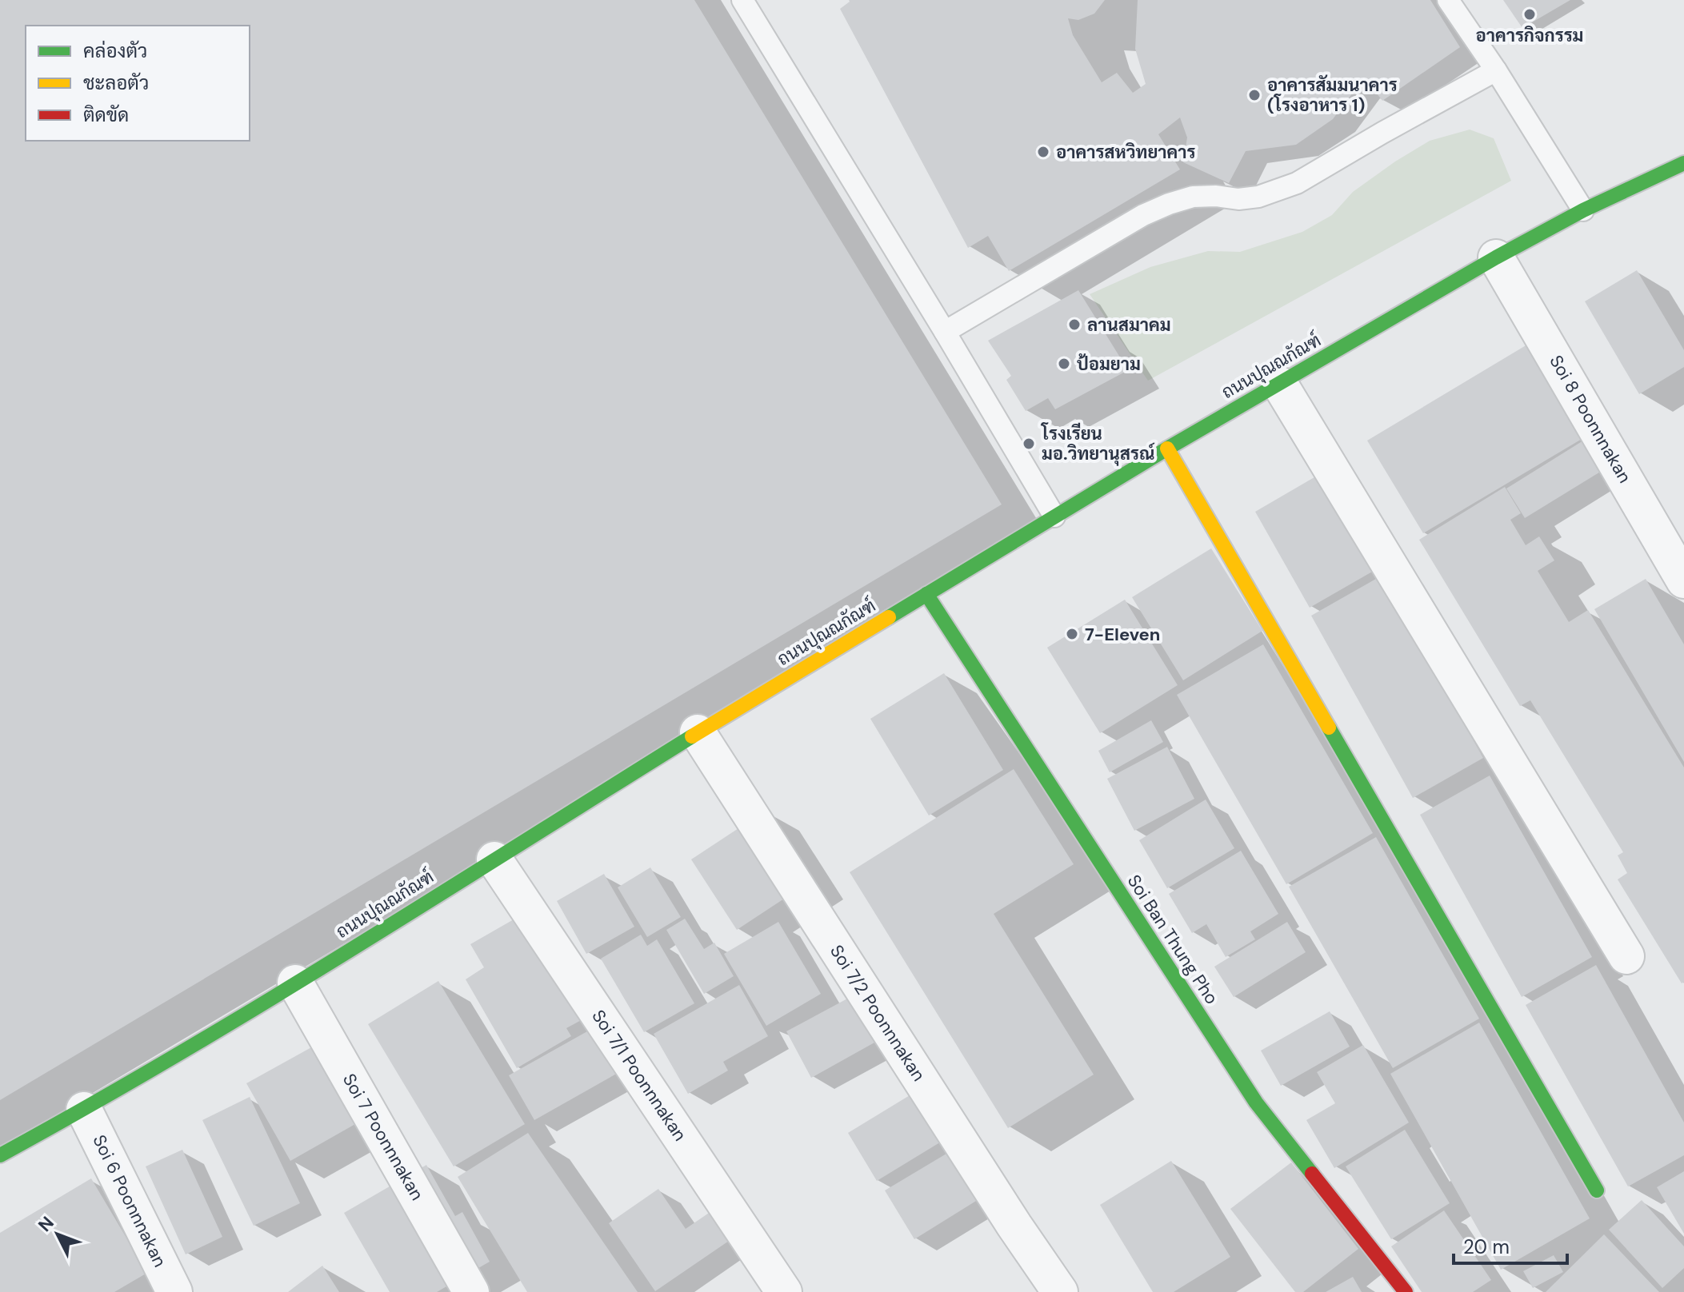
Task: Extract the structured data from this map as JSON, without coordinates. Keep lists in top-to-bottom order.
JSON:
{
  "streets": {
    "street": [
      "ถนนปุณณกัณฑ์",
      "Soi 8 Poonnnakan",
      "Soi Ban Thung Pho",
      "Soi 7/2 Poonnnakan",
      "Soi 7/1 Poonnnakan",
      "Soi 7 Poonnnakan",
      "Soi 6 Poonnnakan"
    ]
  },
  "crossings": [
    ["ถนนปุณณกัณฑ์", "Soi 8 Poonnnakan"],
    ["ถนนปุณณกัณฑ์", "Soi Ban Thung Pho"],
    ["ถนนปุณณกัณฑ์", "Soi 7/2 Poonnnakan"],
    ["ถนนปุณณกัณฑ์", "Soi 7/1 Poonnnakan"],
    ["ถนนปุณณกัณฑ์", "Soi 7 Poonnnakan"],
    ["ถนนปุณณกัณฑ์", "Soi 6 Poonnnakan"]
  ],
  "places": [
    "อาคารกิจกรรม",
    "อาคารสัมมนาคาร (โรงอาหาร 1)",
    "อาคารสหวิทยาคาร",
    "ลานสมาคม",
    "ป้อมยาม",
    "โรงเรียน มอ.วิทยานุสรณ์",
    "7-Eleven"
  ],
  "legend": ["คล่องตัว", "ชะลอตัว", "ติดขัด"],
  "scale_bar": "20 m",
  "north": "top left"
}
